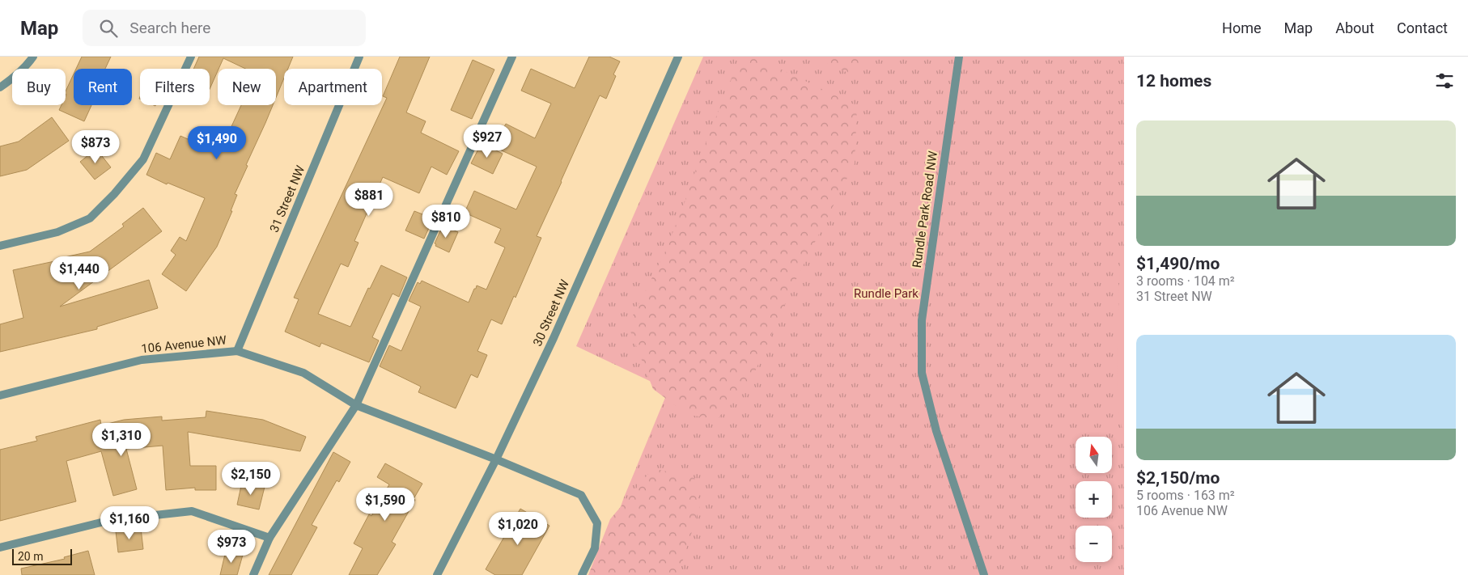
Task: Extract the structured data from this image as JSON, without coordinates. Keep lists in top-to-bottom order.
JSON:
{
  "streets": {
    "street": [
      "31 Street NW",
      "Rundle Park Road NW",
      "30 Street NW",
      "106 Avenue NW"
    ]
  },
  "crossings": [
    ["31 Street NW", "106 Avenue NW"],
    ["30 Street NW", "106 Avenue NW"]
  ],
  "parks": ["Rundle Park"],
  "scale_bar": "20 m",
  "north": "top",
  "page": {
    "header": "Map",
    "search": "Search here",
    "nav": [
      "Home",
      "Map",
      "About",
      "Contact"
    ],
    "heading": "12 homes",
    "chip": [
      "Buy",
      "Rent",
      "Filters",
      "New",
      "Apartment"
    ],
    "list": [
      {
        "name": "$1,490/mo",
        "note": "3 rooms · 104 m² · 31 Street NW"
      },
      {
        "name": "$2,150/mo",
        "note": "5 rooms · 163 m² · 106 Avenue NW"
      }
    ],
    "price": [
      "$927",
      "$1,490",
      "$873",
      "$881",
      "$810",
      "$1,440",
      "$1,310",
      "$2,150",
      "$1,590",
      "$1,160",
      "$1,020",
      "$973"
    ],
    "map_buttons": ["+", "−"],
    "scale": "20 m"
  }
}
